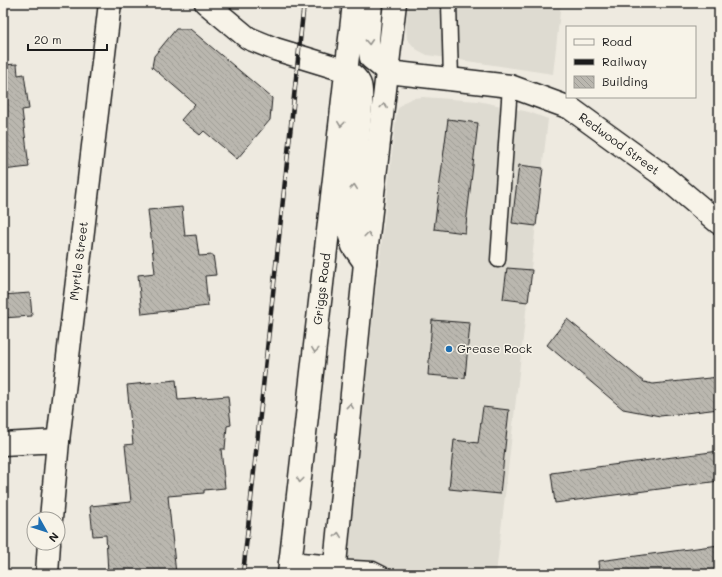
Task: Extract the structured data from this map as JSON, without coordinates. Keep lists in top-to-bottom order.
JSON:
{
  "streets": {
    "main road": ["Redwood Street", "Myrtle Street", "Griggs Road"]
  },
  "places": ["Grease Rock"],
  "legend": ["Road", "Railway", "Building"],
  "scale_bar": "20 m",
  "north": "bottom right"
}
